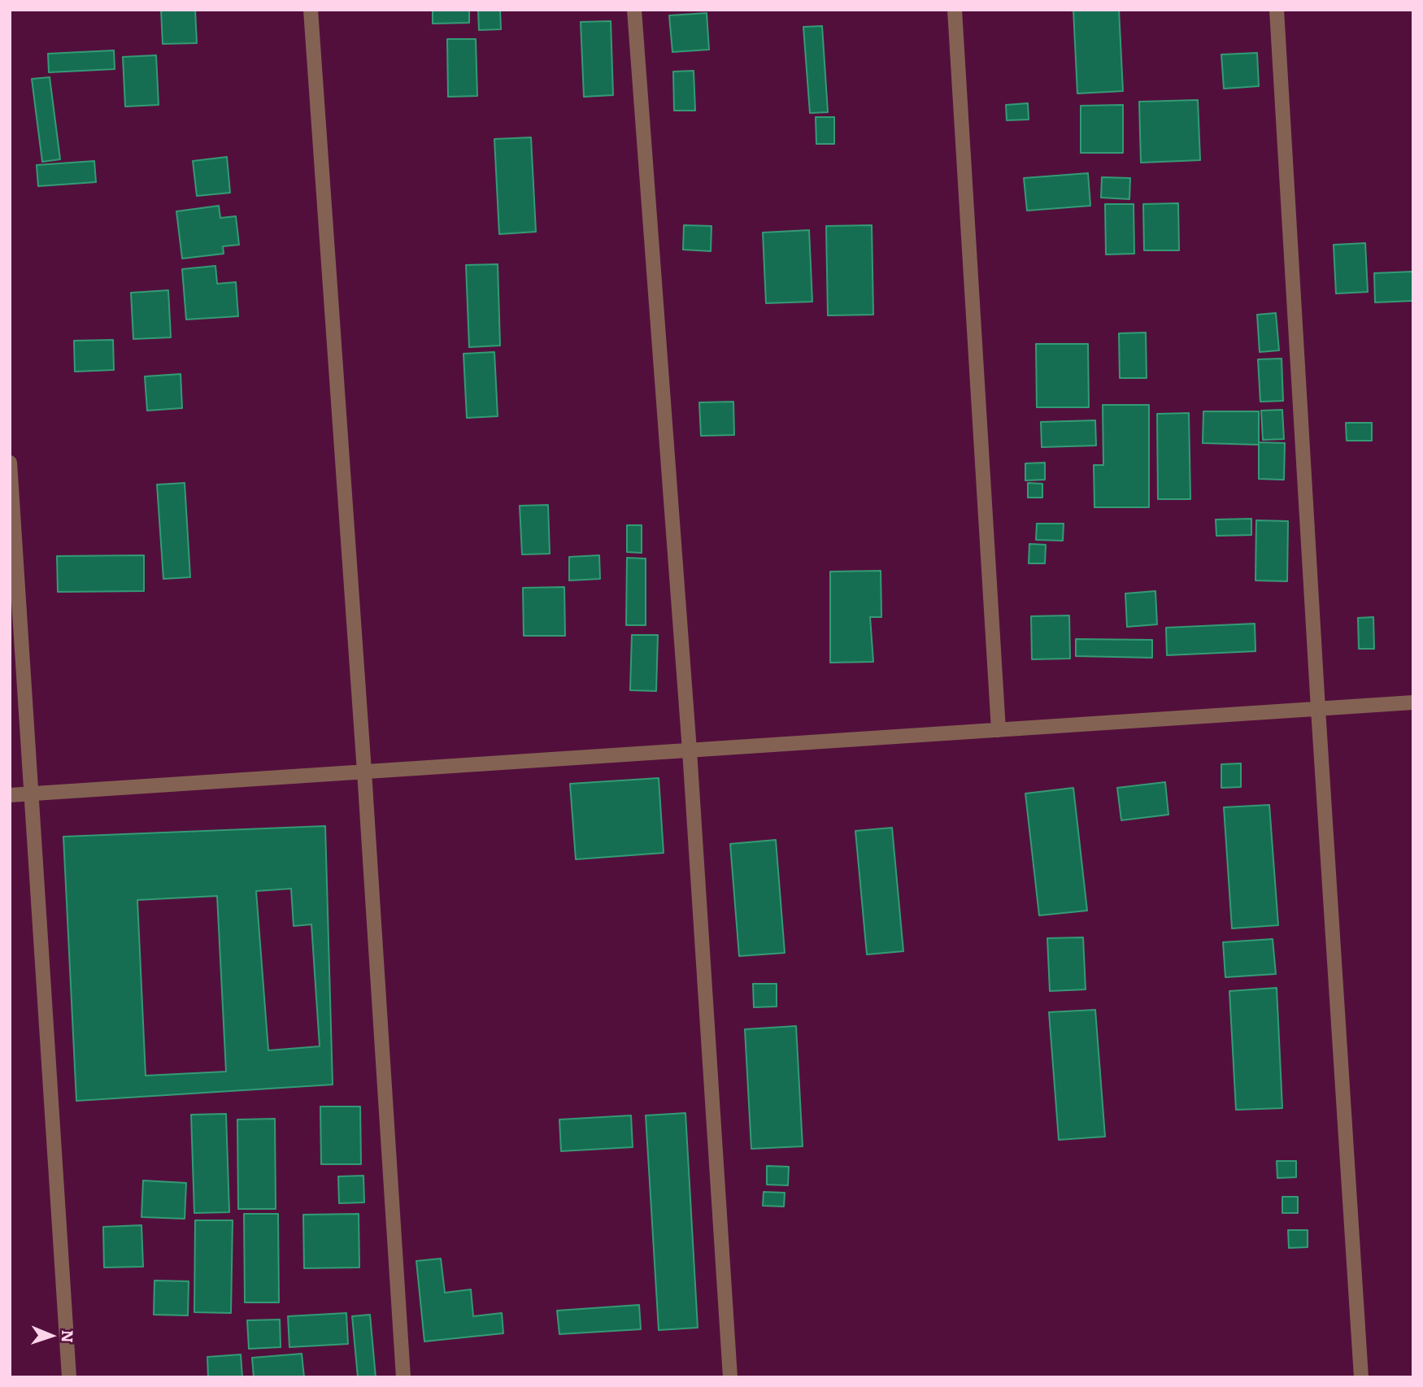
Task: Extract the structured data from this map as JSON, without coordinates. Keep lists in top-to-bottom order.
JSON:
{
  "north": "right"
}
